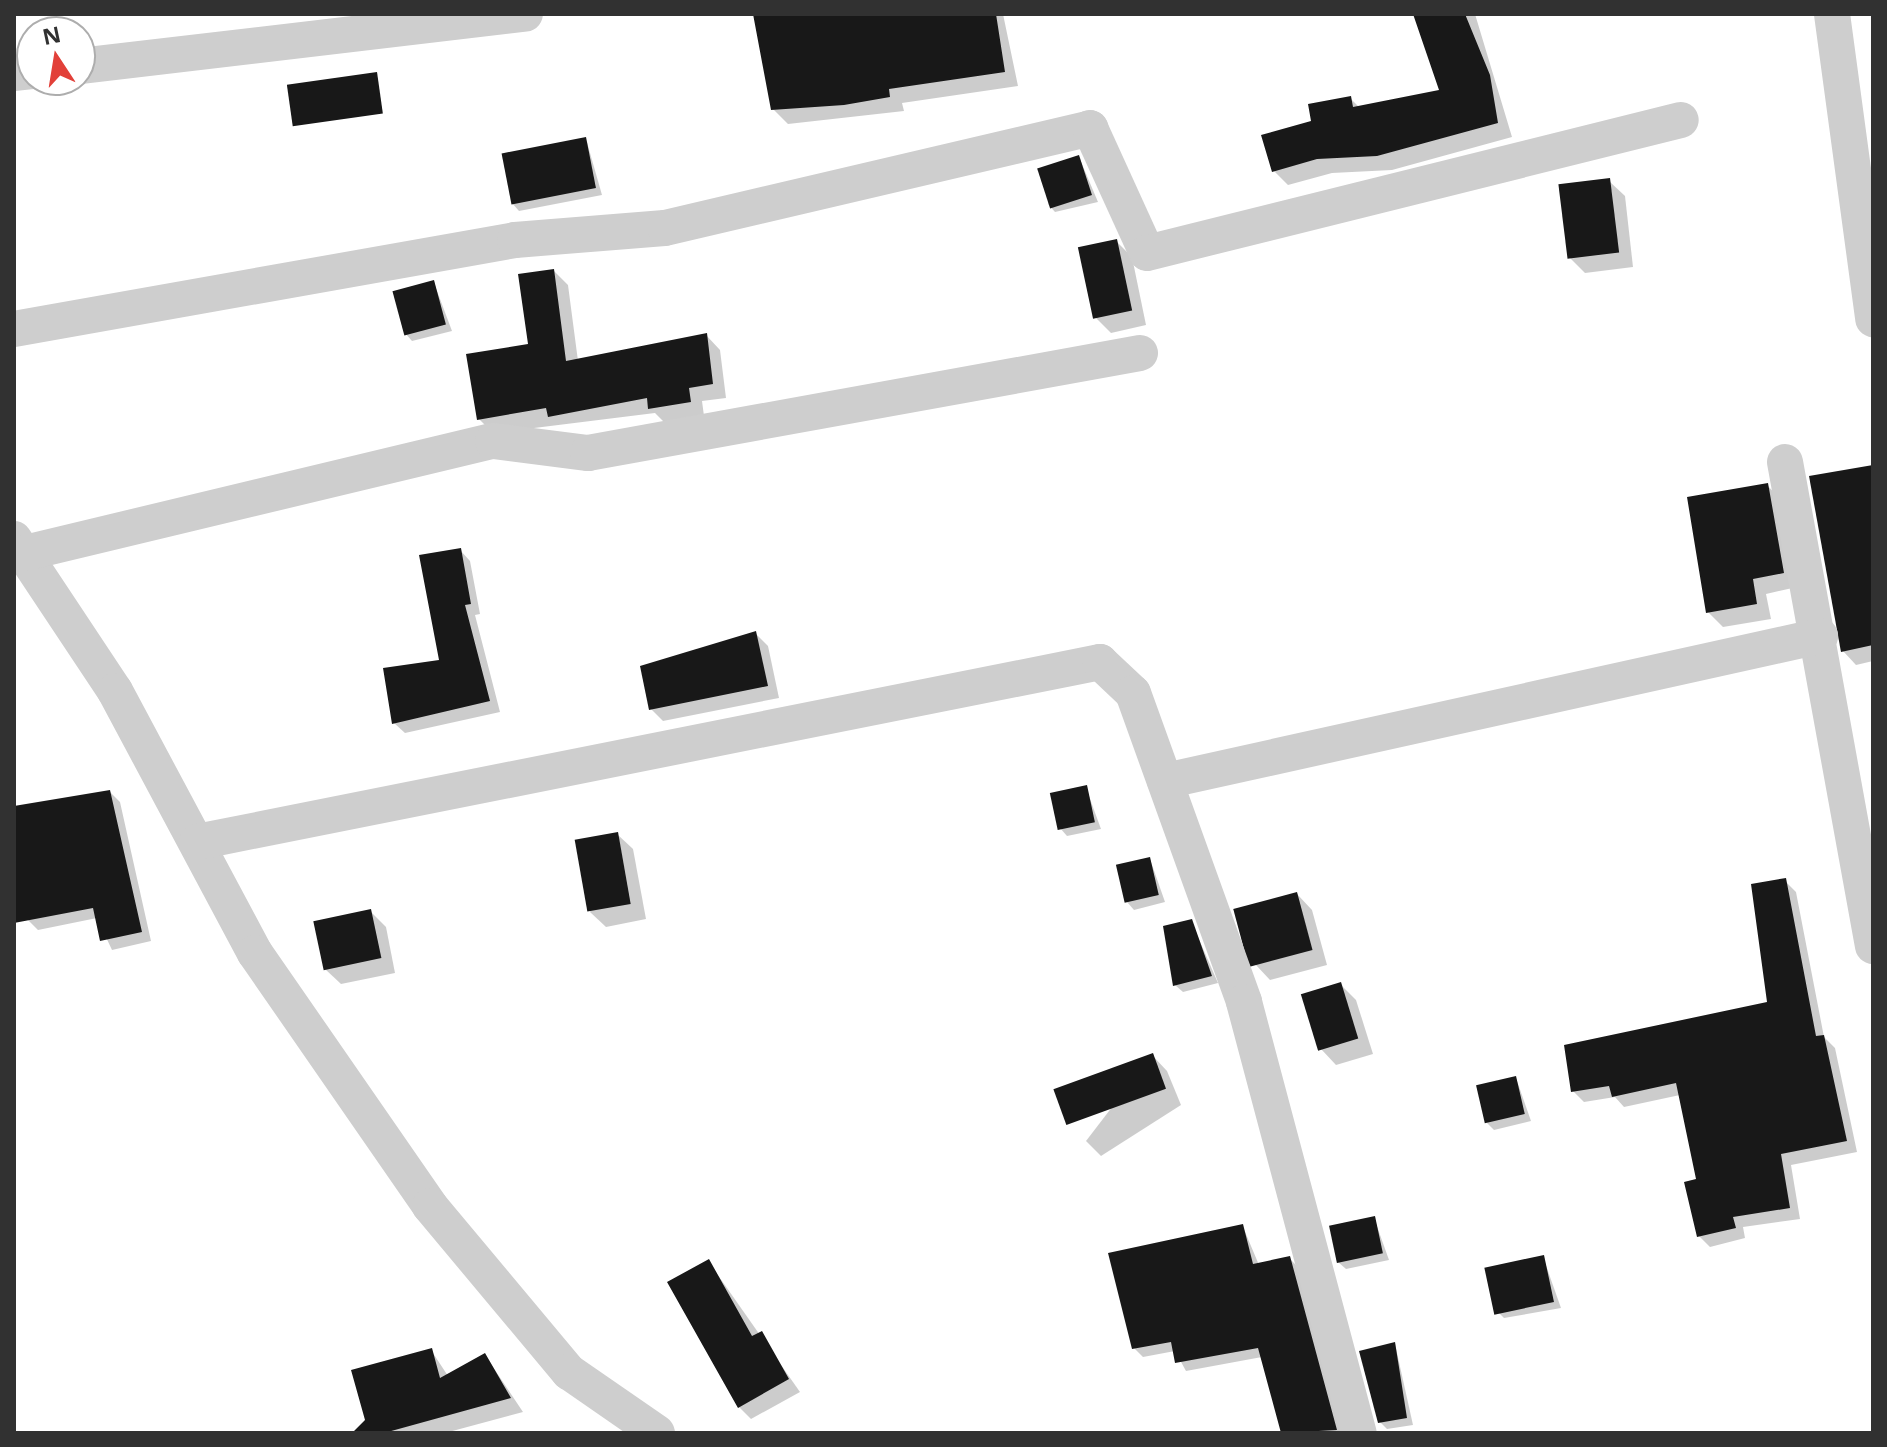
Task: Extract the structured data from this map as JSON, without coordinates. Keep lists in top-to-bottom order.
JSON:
{
  "north": "top"
}
